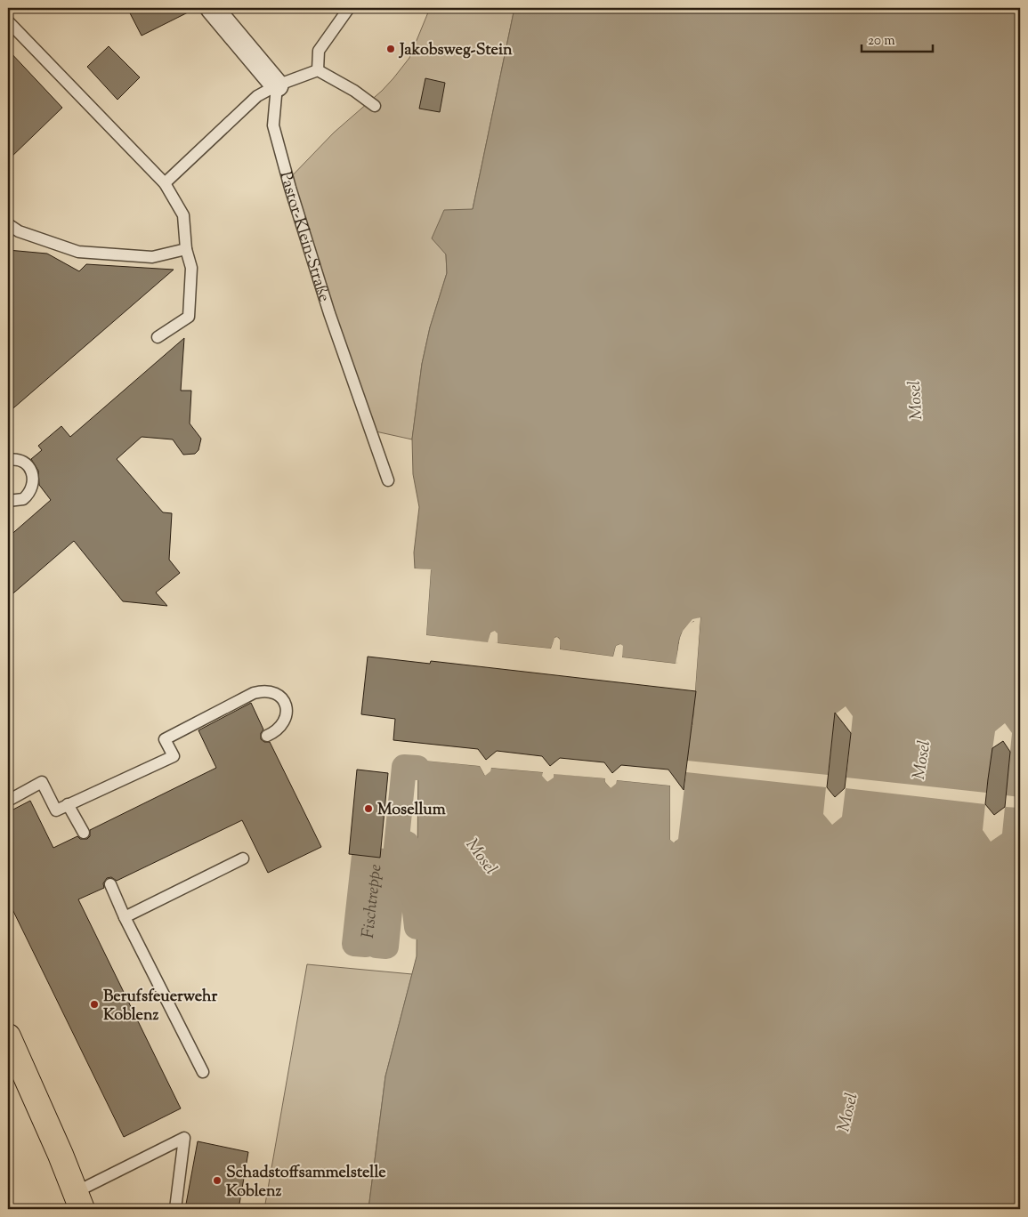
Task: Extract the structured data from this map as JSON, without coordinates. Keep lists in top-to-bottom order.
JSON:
{
  "streets": {
    "lane": ["Pastor-Klein-Straße"]
  },
  "water": ["Mosel", "Fischtreppe"],
  "places": [
    "Jakobsweg-Stein",
    "Mosellum",
    "Berufsfeuerwehr Koblenz",
    "Schadstoffsammelstelle Koblenz"
  ],
  "scale_bar": "20 m"
}
